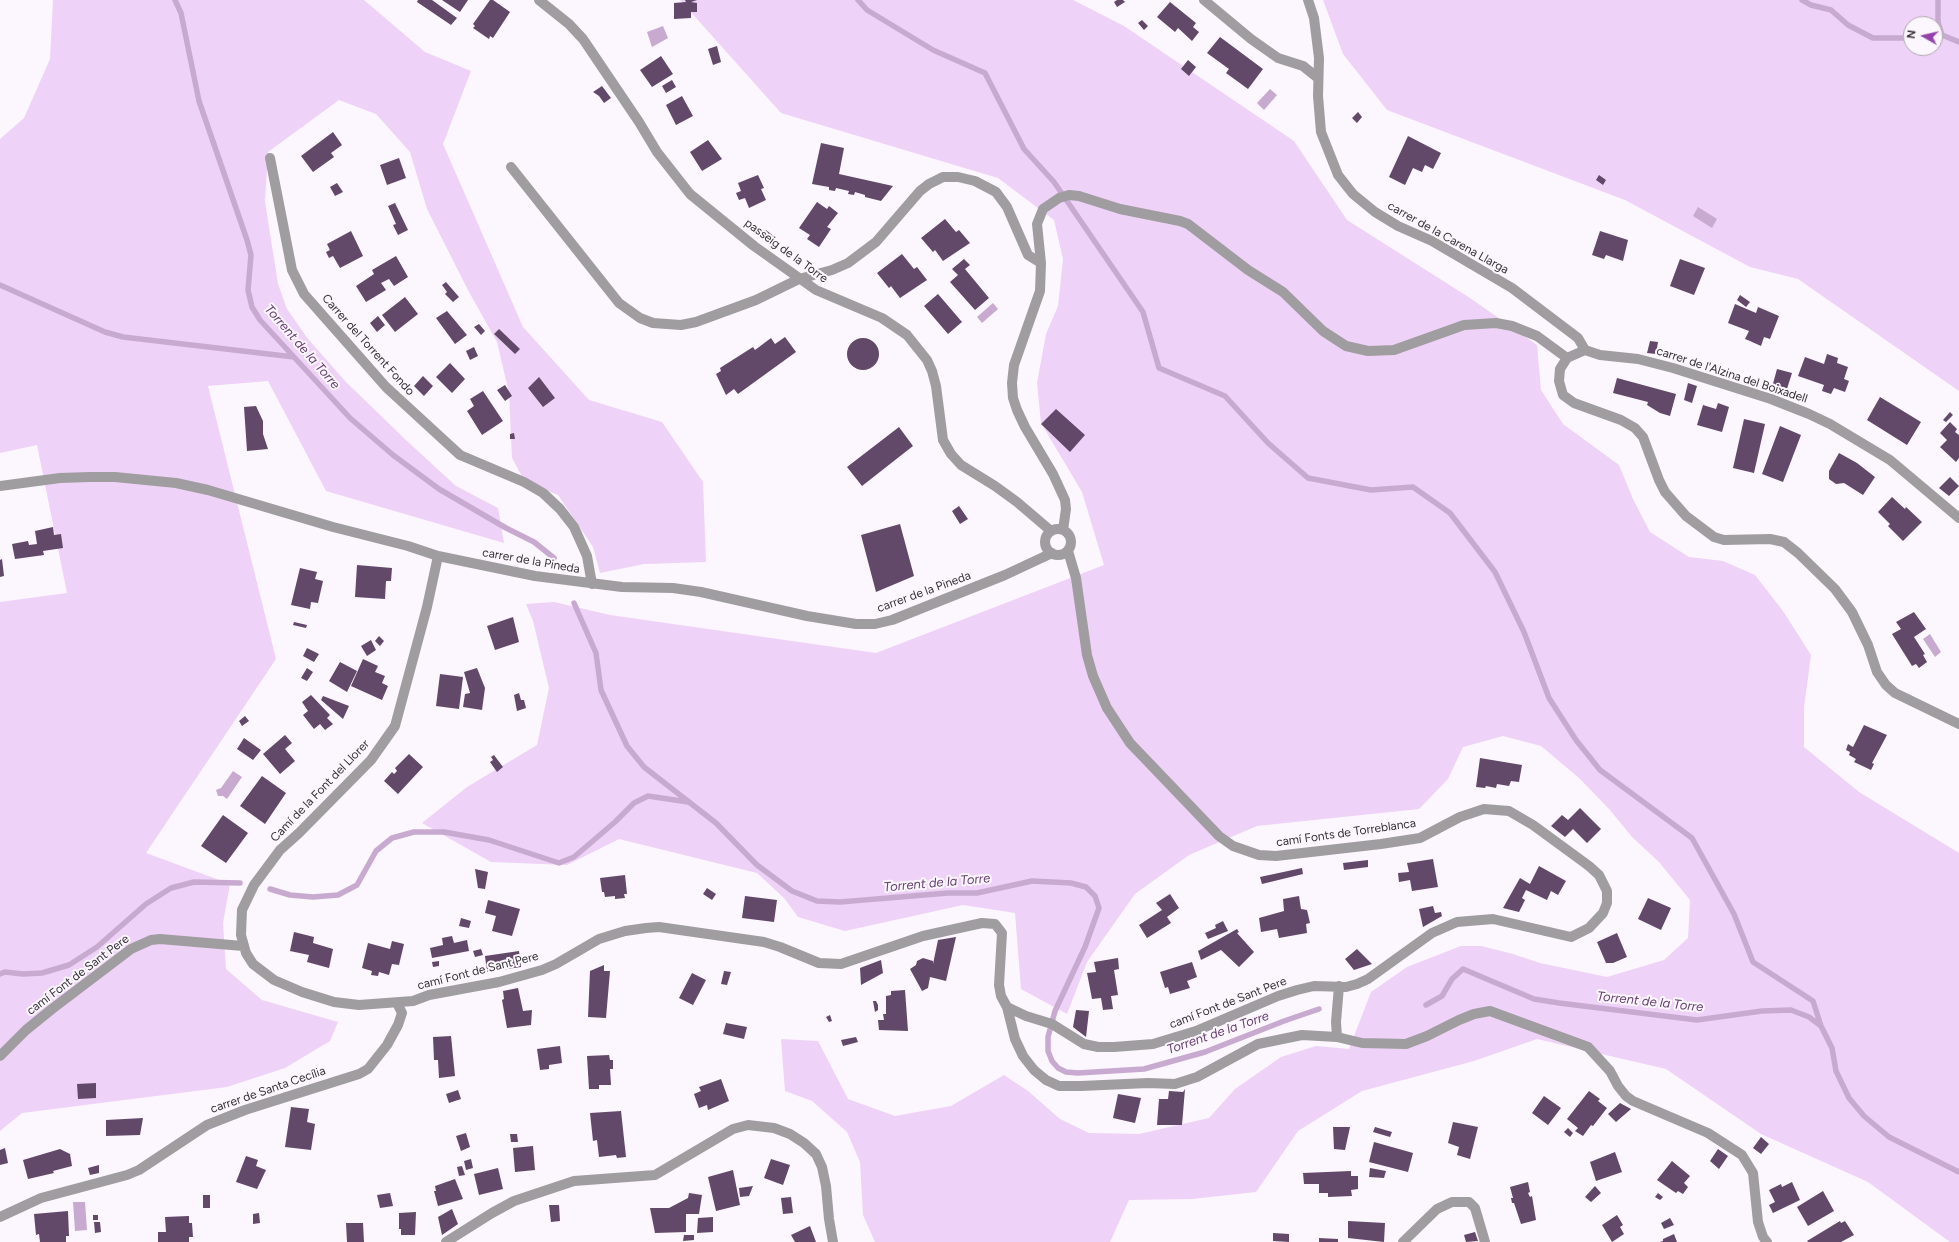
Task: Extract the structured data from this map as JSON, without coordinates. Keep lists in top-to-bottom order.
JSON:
{
  "streets": {
    "street": [
      "carrer de la Carena Llarga",
      "passeig de la Torre",
      "Carrer del Torrent Fondo",
      "carrer de l'Alzina del Boixadell",
      "carrer de la Pineda",
      "Camí de la Font del Llorer",
      "camí Fonts de Torreblanca",
      "camí Font de Sant Pere",
      "carrer de Santa Cecília"
    ]
  },
  "crossings": [
    ["carrer de la Carena Llarga", "carrer de l'Alzina del Boixadell"],
    ["passeig de la Torre", "carrer de la Pineda"],
    ["passeig de la Torre", "camí Fonts de Torreblanca"],
    ["Carrer del Torrent Fondo", "carrer de la Pineda"],
    ["carrer de la Pineda", "Camí de la Font del Llorer"],
    ["carrer de la Pineda", "camí Fonts de Torreblanca"],
    ["Camí de la Font del Llorer", "camí Font de Sant Pere"],
    ["camí Fonts de Torreblanca", "camí Font de Sant Pere"],
    ["camí Font de Sant Pere", "carrer de Santa Cecília"]
  ],
  "water": ["Torrent de la Torre"],
  "north": "left"
}
